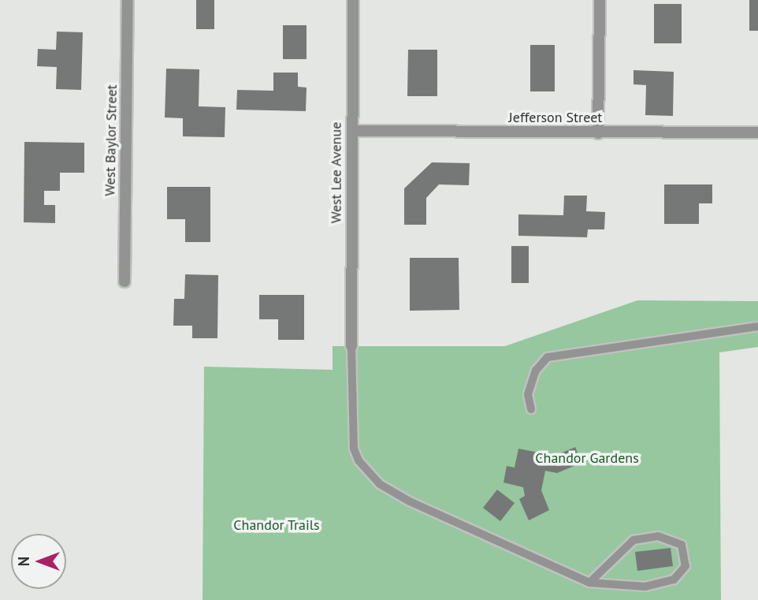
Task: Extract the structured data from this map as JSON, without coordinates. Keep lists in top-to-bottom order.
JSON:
{
  "streets": {
    "street": ["Jefferson Street", "West Baylor Street", "West Lee Avenue"]
  },
  "crossings": [
    ["Jefferson Street", "West Lee Avenue"]
  ],
  "parks": ["Chandor Gardens", "Chandor Trails"],
  "north": "left"
}
